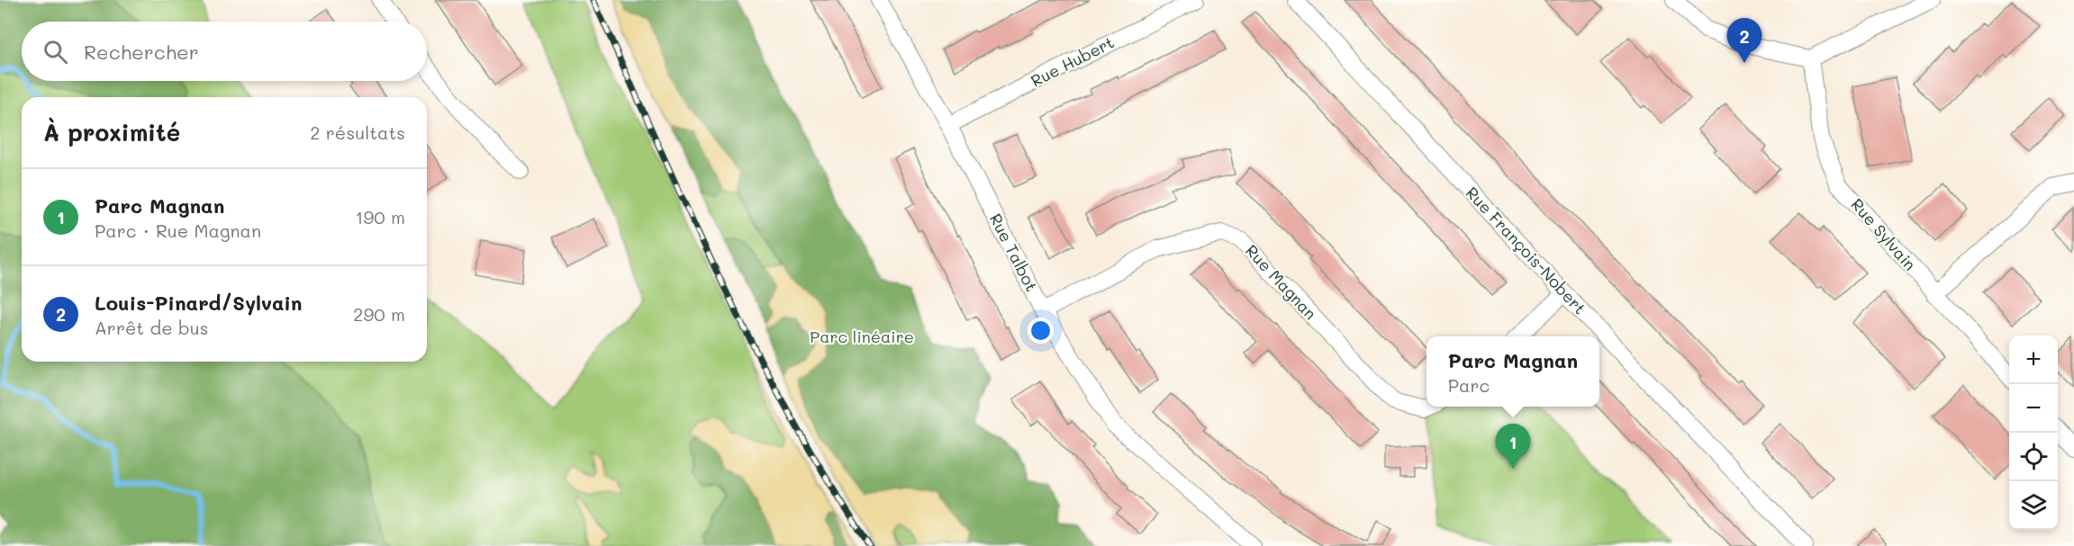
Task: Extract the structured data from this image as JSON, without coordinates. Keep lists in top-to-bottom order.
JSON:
{
  "streets": {
    "street": [
      "Rue Hubert",
      "Rue Sylvain",
      "Rue François-Nobert",
      "Rue Talbot",
      "Rue Magnan"
    ]
  },
  "crossings": [
    ["Rue Hubert", "Rue Talbot"],
    ["Rue Talbot", "Rue Magnan"]
  ],
  "parks": ["Parc linéaire"],
  "page": {
    "pins": ["2", "1"],
    "search": "Rechercher",
    "heading": ["À proximité", "2 résultats"],
    "list": [
      {
        "mark": "1",
        "name": "Parc Magnan",
        "note": "Parc · Rue Magnan",
        "value": "190 m"
      },
      {
        "mark": "2",
        "name": "Louis-Pinard/Sylvain",
        "note": "Arrêt de bus",
        "value": "290 m"
      }
    ],
    "map_buttons": ["+", "−"],
    "popup": ["Parc Magnan", "Parc"]
  }
}
